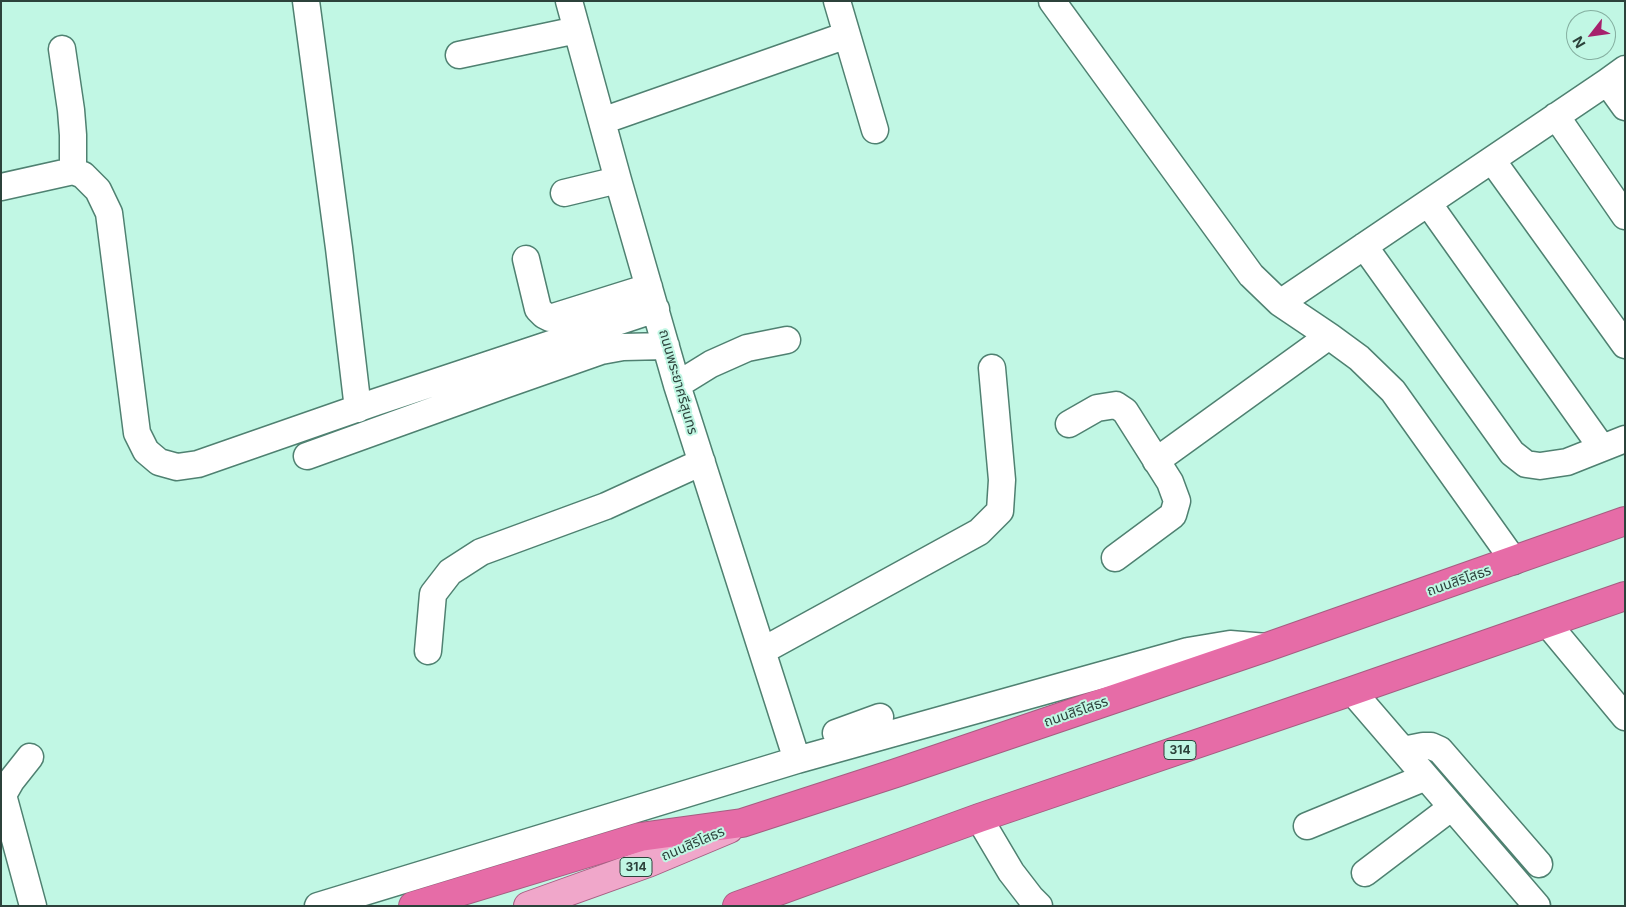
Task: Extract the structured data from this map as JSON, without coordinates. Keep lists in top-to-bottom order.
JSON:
{
  "streets": {
    "highway": ["ถนนสิริโสธร", "314"],
    "street": ["ถนนพระยาศรีสุนทร"]
  },
  "north": "bottom left"
}
